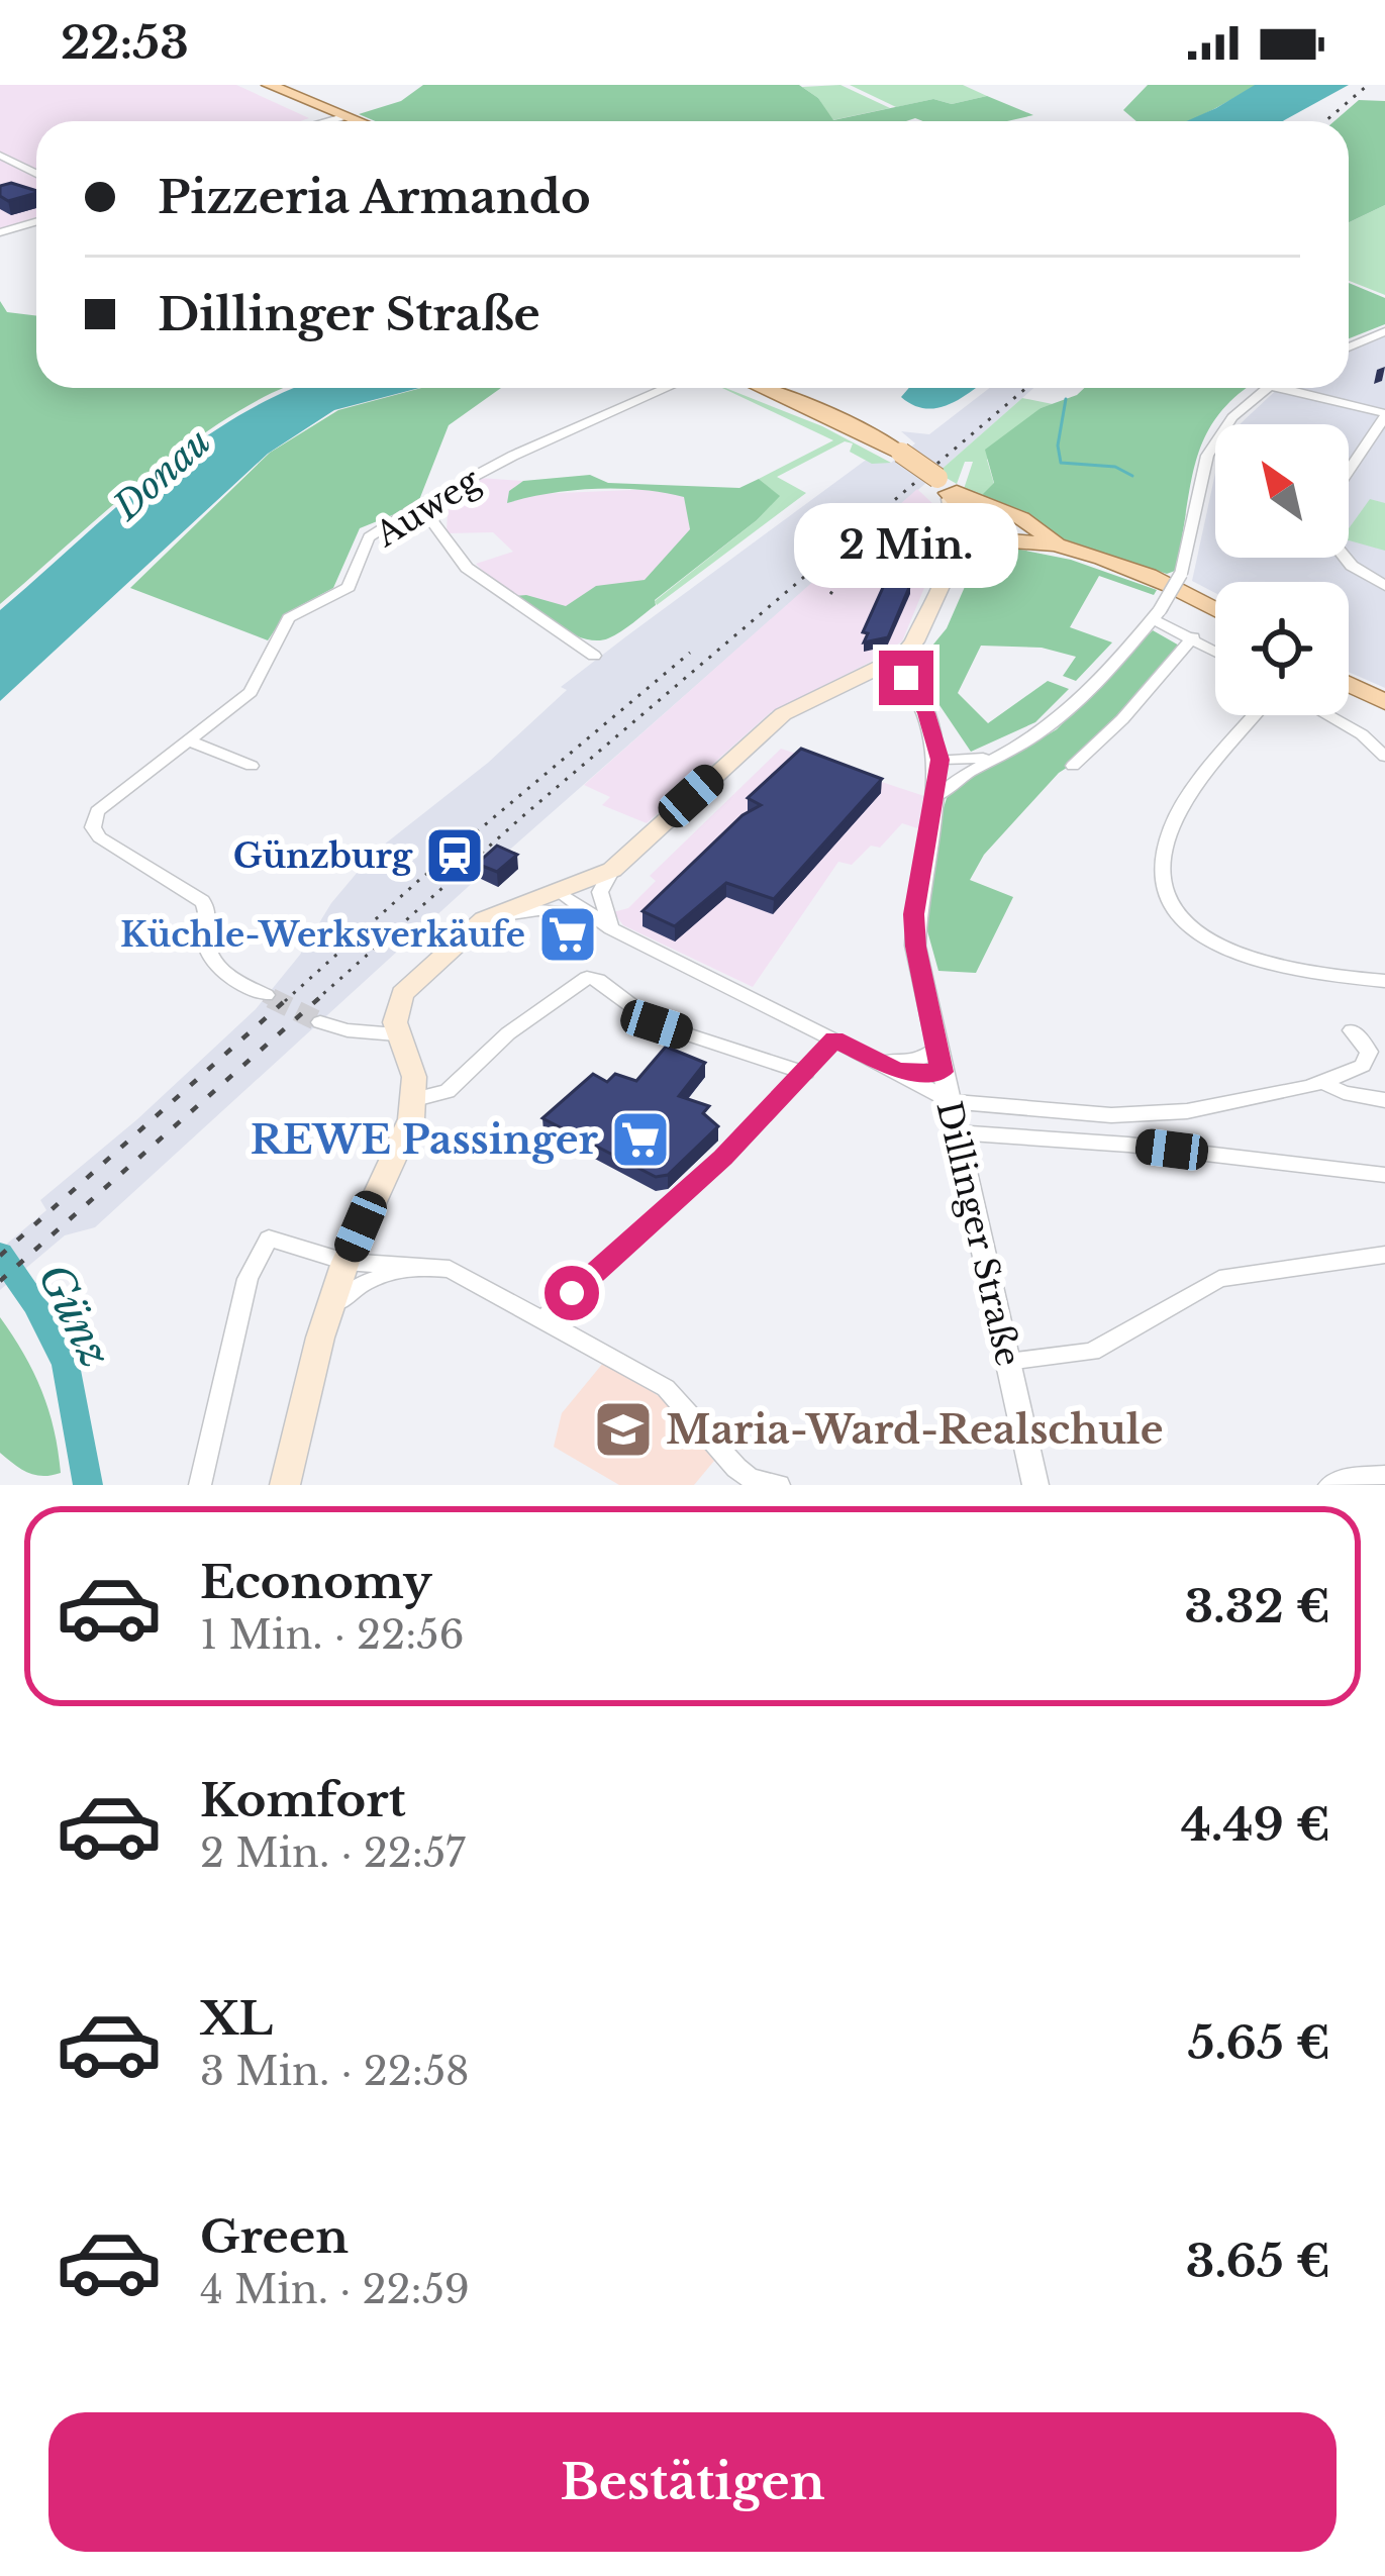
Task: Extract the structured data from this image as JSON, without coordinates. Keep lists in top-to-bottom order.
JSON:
{
  "streets": {
    "street": ["Auweg", "Dillinger Straße"]
  },
  "water": ["Donau", "Günz"],
  "places": {
    "station": ["Günzburg"],
    "supermarket": ["Küchle-Werksverkäufe", "REWE Passinger"],
    "school or university": ["Maria-Ward-Realschule"]
  },
  "north": "top left",
  "page": {
    "status": "22:53",
    "banner": ["Pizzeria Armando", "Dillinger Straße"],
    "bubble": "2 Min.",
    "list": [
      {
        "name": "Economy",
        "note": "1 Min. · 22:56",
        "value": "3.32 €"
      },
      {
        "name": "Komfort",
        "note": "2 Min. · 22:57",
        "value": "4.49 €"
      },
      {
        "name": "XL",
        "note": "3 Min. · 22:58",
        "value": "5.65 €"
      },
      {
        "name": "Green",
        "note": "4 Min. · 22:59",
        "value": "3.65 €"
      }
    ],
    "buttons": "Bestätigen"
  }
}
